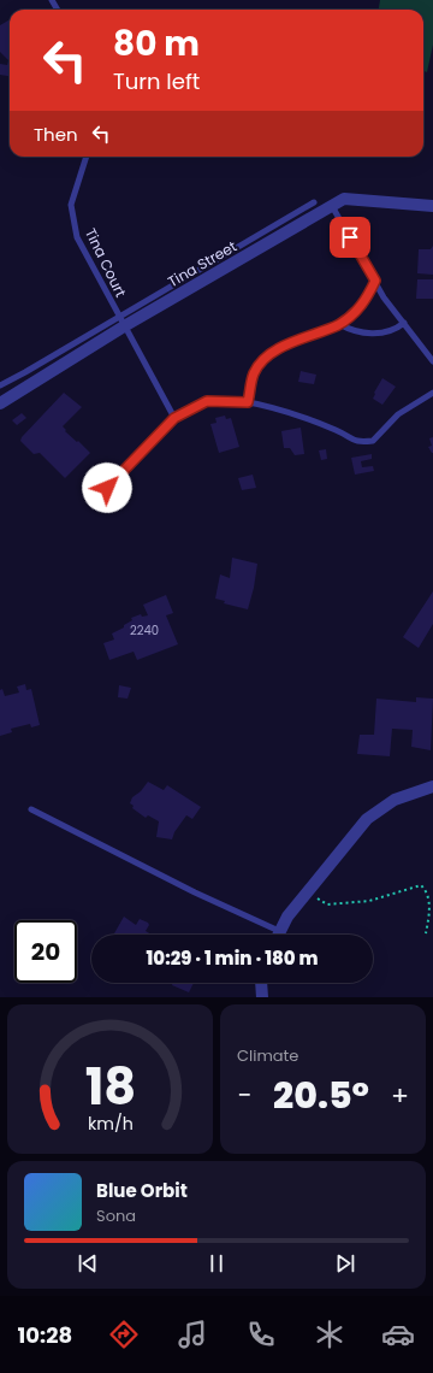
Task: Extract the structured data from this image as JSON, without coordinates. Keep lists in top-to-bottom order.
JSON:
{
  "streets": {
    "street": ["Tina Street"],
    "lane": ["Tina Court"]
  },
  "crossings": [
    ["Tina Court", "Tina Street"]
  ],
  "house_numbers": ["2240"],
  "page": {
    "turn": ["80 m", "Turn left"],
    "then": "Then",
    "limit": "20",
    "trip": "10:29 · 1 min · 180 m",
    "tile": "Climate",
    "heat": ["−", "20.5°", "+"],
    "song": ["Blue Orbit", "Sona"],
    "tabs": "10:28",
    "gauge": ["18", "km/h"]
  }
}
